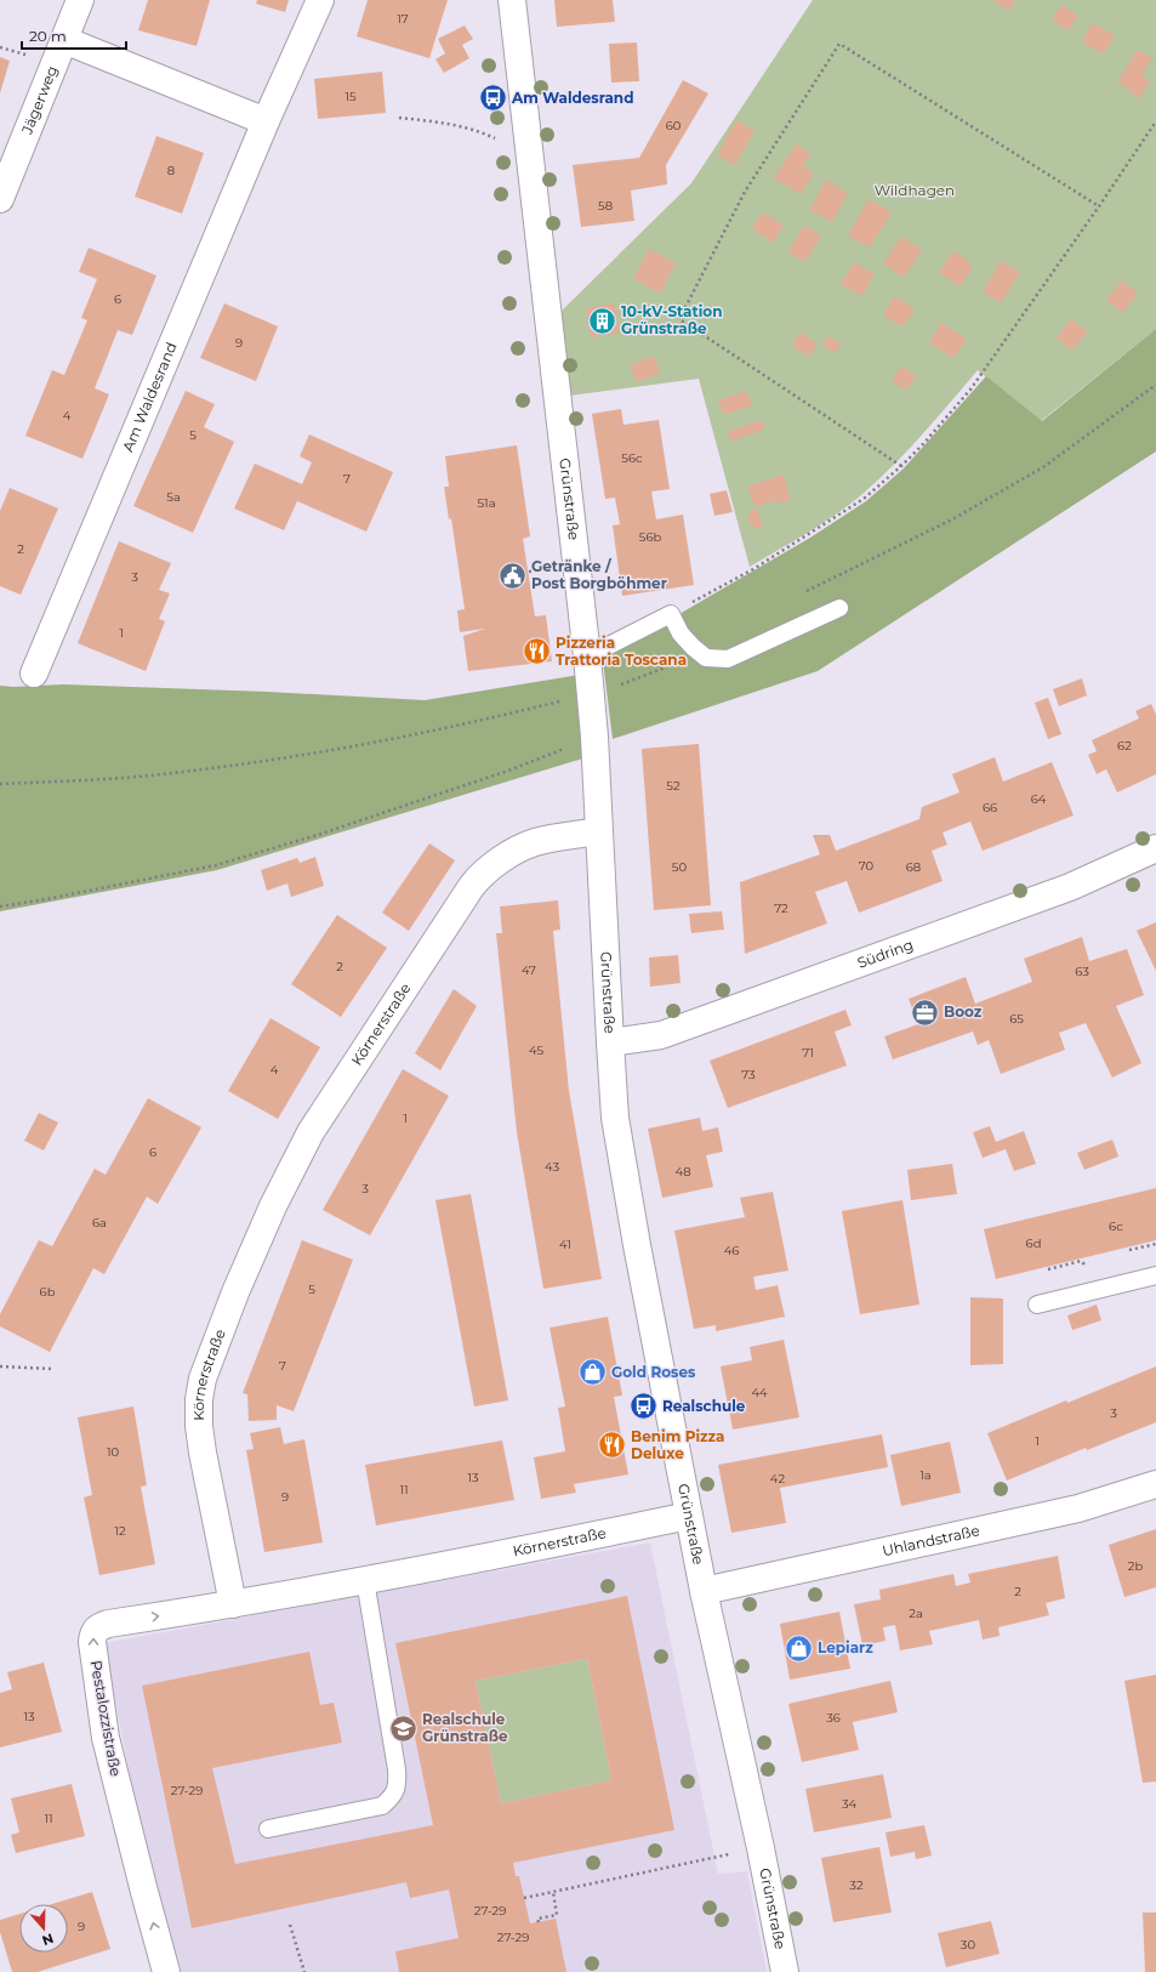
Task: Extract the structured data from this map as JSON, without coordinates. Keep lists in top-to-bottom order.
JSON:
{
  "streets": {
    "street": [
      "Jägerweg",
      "Am Waldesrand",
      "Grünstraße",
      "Südring",
      "Körnerstraße",
      "Uhlandstraße",
      "Pestalozzistraße"
    ]
  },
  "crossings": [
    ["Grünstraße", "Südring"],
    ["Grünstraße", "Körnerstraße"],
    ["Grünstraße", "Uhlandstraße"],
    ["Körnerstraße", "Pestalozzistraße"]
  ],
  "parks": ["Wildhagen"],
  "places": {
    "bus stop": ["Am Waldesrand", "Realschule"],
    "building": ["10-kV-Station Grünstraße"],
    "public building": ["Getränke / Post Borgböhmer"],
    "restaurant": ["Pizzeria Trattoria Toscana", "Benim Pizza Deluxe"],
    "office": ["Booz"],
    "shop": ["Gold Roses", "Lepiarz"],
    "school or university": ["Realschule Grünstraße"]
  },
  "house_numbers": [
    "17",
    "15",
    "60",
    "8",
    "58",
    "6",
    "9",
    "4",
    "5",
    "56c",
    "7",
    "5a",
    "51a",
    "56b",
    "2",
    "3",
    "1",
    "62",
    "52",
    "64",
    "66",
    "70",
    "50",
    "68",
    "72",
    "2",
    "47",
    "63",
    "65",
    "45",
    "71",
    "4",
    "73",
    "1",
    "6",
    "43",
    "48",
    "3",
    "6a",
    "6c",
    "6d",
    "41",
    "46",
    "5",
    "6b",
    "7",
    "44",
    "3",
    "1",
    "10",
    "1a",
    "13",
    "42",
    "11",
    "9",
    "12",
    "2b",
    "2",
    "2a",
    "13",
    "36",
    "27-29",
    "34",
    "11",
    "32",
    "27-29",
    "9",
    "27-29",
    "30"
  ],
  "scale_bar": "20 m",
  "north": "bottom"
}
